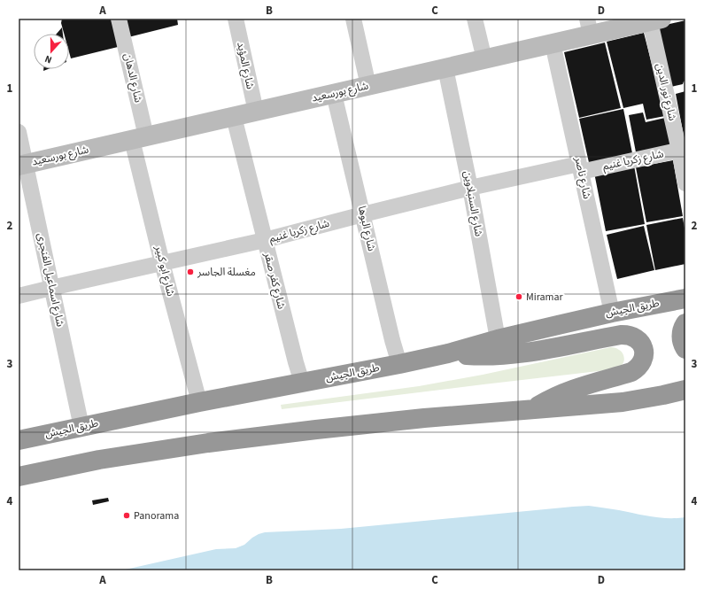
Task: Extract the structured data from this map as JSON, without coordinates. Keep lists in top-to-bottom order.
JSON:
{
  "streets": {
    "highway": ["طريق الجيش"],
    "main road": ["شارع بورسعيد"],
    "street": [
      "شارع المؤيد",
      "شارع الدهان",
      "شارع نور الدين",
      "شارع زكريا غنيم",
      "شارع ناصر",
      "شارع السنبلاوين",
      "شارع البوها",
      "شارع ابو كبير",
      "شارع اسماعيل الفنجرى",
      "شارع كفر صقر"
    ]
  },
  "crossings": [
    ["شارع المؤيد", "شارع بورسعيد"],
    ["شارع الدهان", "شارع بورسعيد"],
    ["شارع الدهان", "شارع ابو كبير"],
    ["شارع بورسعيد", "شارع نور الدين"],
    ["شارع بورسعيد", "شارع ناصر"],
    ["شارع بورسعيد", "شارع السنبلاوين"],
    ["شارع بورسعيد", "شارع البوها"],
    ["شارع بورسعيد", "شارع ابو كبير"],
    ["شارع بورسعيد", "شارع اسماعيل الفنجرى"],
    ["شارع بورسعيد", "شارع كفر صقر"],
    ["شارع نور الدين", "شارع زكريا غنيم"],
    ["شارع زكريا غنيم", "شارع ناصر"],
    ["شارع زكريا غنيم", "شارع السنبلاوين"],
    ["شارع زكريا غنيم", "شارع البوها"],
    ["شارع زكريا غنيم", "شارع ابو كبير"],
    ["شارع زكريا غنيم", "شارع اسماعيل الفنجرى"],
    ["شارع زكريا غنيم", "شارع كفر صقر"],
    ["شارع ناصر", "طريق الجيش"],
    ["شارع السنبلاوين", "طريق الجيش"],
    ["شارع البوها", "طريق الجيش"],
    ["شارع ابو كبير", "طريق الجيش"],
    ["شارع اسماعيل الفنجرى", "طريق الجيش"],
    ["شارع كفر صقر", "طريق الجيش"]
  ],
  "places": ["مغسلة الجاسر", "Miramar", "Panorama"],
  "north": "bottom",
  "grid": {
    "columns": [
      "A",
      "B",
      "C",
      "D"
    ],
    "rows": [
      "1",
      "2",
      "3",
      "4"
    ]
  }
}
